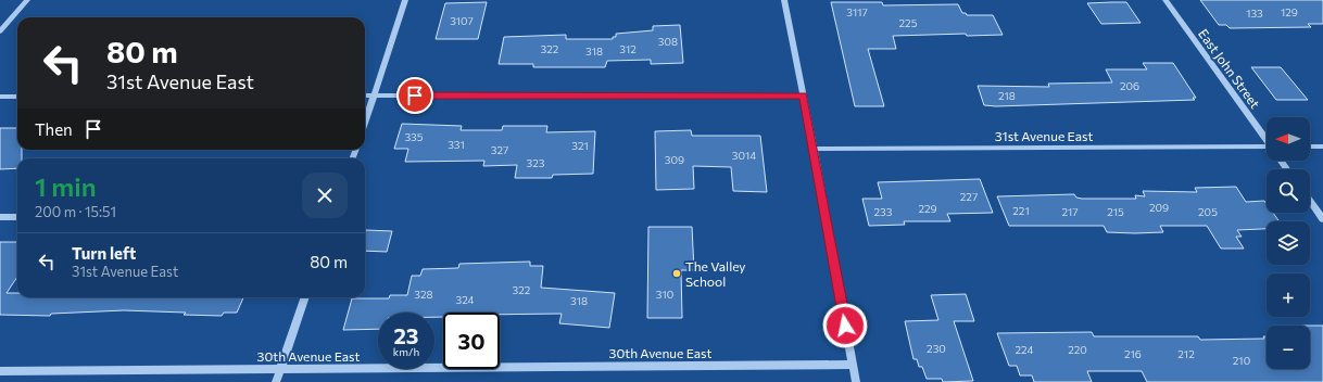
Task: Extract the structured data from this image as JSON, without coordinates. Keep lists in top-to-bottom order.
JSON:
{
  "streets": {
    "street": ["East John Street", "31st Avenue East", "30th Avenue East"]
  },
  "places": ["The Valley School"],
  "house_numbers": [
    "3117",
    "129",
    "133",
    "3107",
    "225",
    "308",
    "322",
    "312",
    "318",
    "206",
    "218",
    "335",
    "331",
    "321",
    "327",
    "3014",
    "309",
    "323",
    "227",
    "209",
    "229",
    "221",
    "233",
    "217",
    "215",
    "205",
    "322",
    "328",
    "310",
    "324",
    "318",
    "230",
    "224",
    "220",
    "216",
    "212",
    "210"
  ],
  "north": "left",
  "page": {
    "turn": ["80 m", "31st Avenue East"],
    "then": "Then",
    "map_buttons": ["+", "−"],
    "heading": ["1 min", "200 m · 15:51"],
    "list": [
      {
        "name": "Turn left",
        "note": "31st Avenue East",
        "value": "80 m"
      }
    ],
    "speed": "23 km/h",
    "limit": "30"
  }
}
